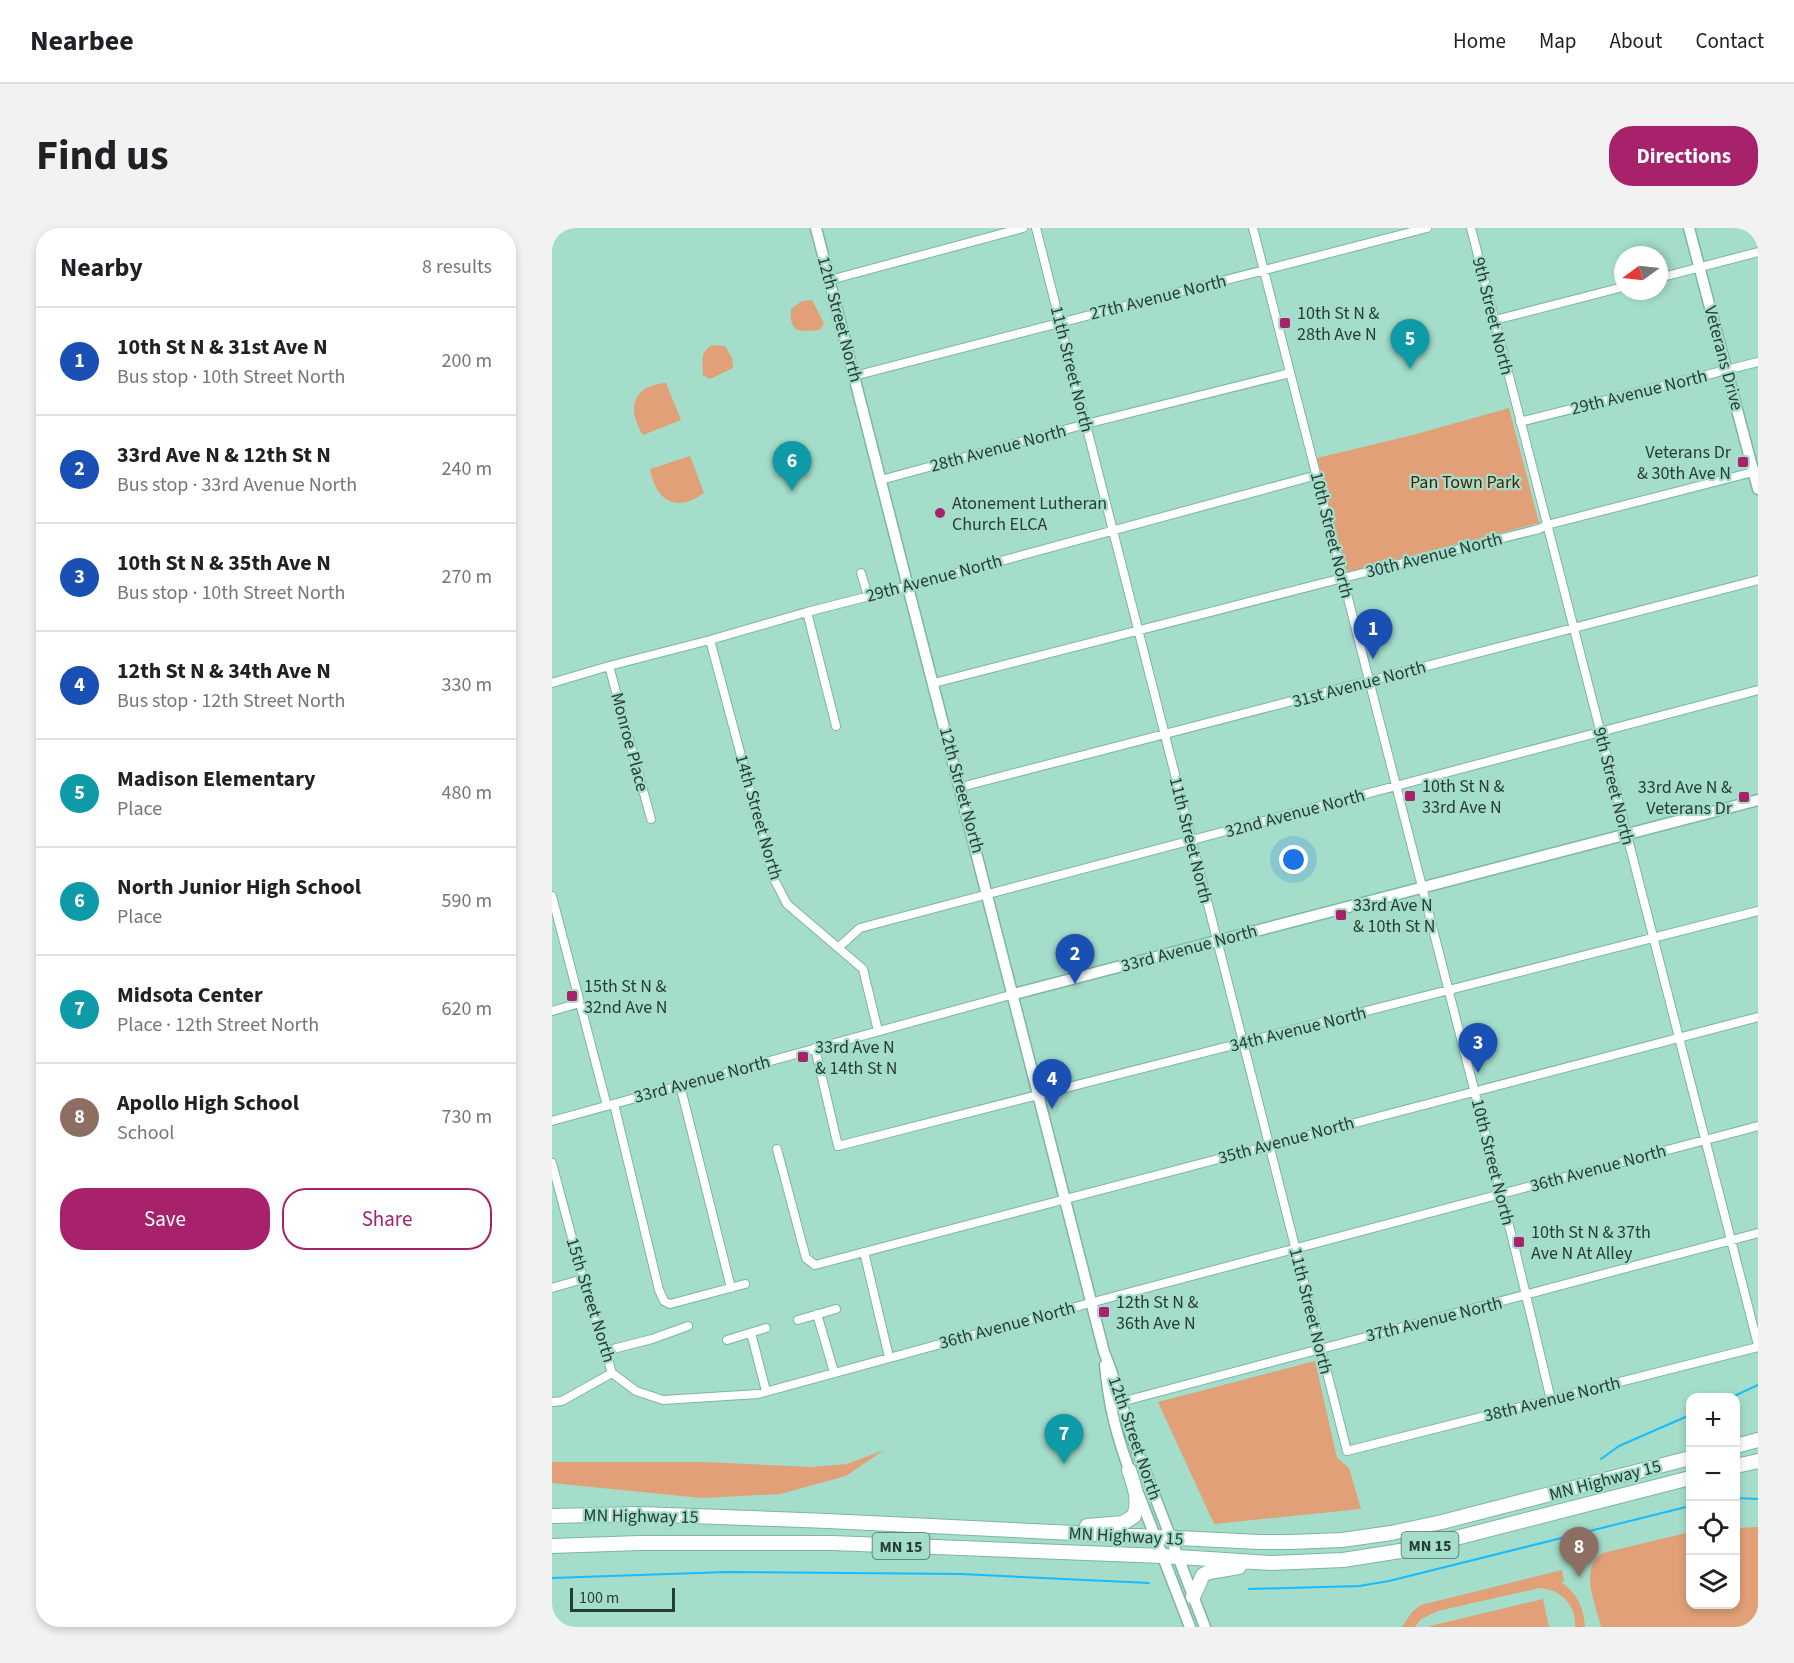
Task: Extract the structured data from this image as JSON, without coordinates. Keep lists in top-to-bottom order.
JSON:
{
  "streets": {
    "highway": ["MN Highway 15", "MN 15"],
    "street": [
      "27th Avenue North",
      "9th Street North",
      "12th Street North",
      "Veterans Drive",
      "11th Street North",
      "29th Avenue North",
      "28th Avenue North",
      "10th Street North",
      "30th Avenue North",
      "31st Avenue North",
      "Monroe Place",
      "32nd Avenue North",
      "14th Street North",
      "33rd Avenue North",
      "34th Avenue North",
      "35th Avenue North",
      "36th Avenue North",
      "15th Street North",
      "37th Avenue North",
      "38th Avenue North"
    ]
  },
  "crossings": [
    ["27th Avenue North", "12th Street North"],
    ["27th Avenue North", "11th Street North"],
    ["27th Avenue North", "10th Street North"],
    ["9th Street North", "29th Avenue North"],
    ["9th Street North", "30th Avenue North"],
    ["9th Street North", "31st Avenue North"],
    ["9th Street North", "32nd Avenue North"],
    ["9th Street North", "33rd Avenue North"],
    ["9th Street North", "34th Avenue North"],
    ["9th Street North", "35th Avenue North"],
    ["9th Street North", "36th Avenue North"],
    ["9th Street North", "37th Avenue North"],
    ["9th Street North", "38th Avenue North"],
    ["12th Street North", "29th Avenue North"],
    ["12th Street North", "28th Avenue North"],
    ["12th Street North", "30th Avenue North"],
    ["12th Street North", "31st Avenue North"],
    ["12th Street North", "32nd Avenue North"],
    ["12th Street North", "33rd Avenue North"],
    ["12th Street North", "34th Avenue North"],
    ["12th Street North", "35th Avenue North"],
    ["12th Street North", "36th Avenue North"],
    ["12th Street North", "37th Avenue North"],
    ["12th Street North", "MN Highway 15"],
    ["Veterans Drive", "29th Avenue North"],
    ["Veterans Drive", "30th Avenue North"],
    ["11th Street North", "29th Avenue North"],
    ["11th Street North", "28th Avenue North"],
    ["11th Street North", "30th Avenue North"],
    ["11th Street North", "31st Avenue North"],
    ["11th Street North", "32nd Avenue North"],
    ["11th Street North", "33rd Avenue North"],
    ["11th Street North", "34th Avenue North"],
    ["11th Street North", "35th Avenue North"],
    ["11th Street North", "36th Avenue North"],
    ["11th Street North", "37th Avenue North"],
    ["11th Street North", "38th Avenue North"],
    ["29th Avenue North", "10th Street North"],
    ["29th Avenue North", "Monroe Place"],
    ["29th Avenue North", "14th Street North"],
    ["28th Avenue North", "10th Street North"],
    ["10th Street North", "30th Avenue North"],
    ["10th Street North", "31st Avenue North"],
    ["10th Street North", "32nd Avenue North"],
    ["10th Street North", "33rd Avenue North"],
    ["10th Street North", "34th Avenue North"],
    ["10th Street North", "35th Avenue North"],
    ["10th Street North", "36th Avenue North"],
    ["10th Street North", "37th Avenue North"],
    ["10th Street North", "38th Avenue North"],
    ["32nd Avenue North", "14th Street North"],
    ["14th Street North", "33rd Avenue North"],
    ["33rd Avenue North", "34th Avenue North"],
    ["36th Avenue North", "15th Street North"]
  ],
  "parks": ["Pan Town Park"],
  "places": {
    "transit": [
      "10th St N & 28th Ave N",
      "Veterans Dr & 30th Ave N",
      "10th St N & 33rd Ave N",
      "33rd Ave N & Veterans Dr",
      "33rd Ave N & 10th St N",
      "15th St N & 32nd Ave N",
      "33rd Ave N & 14th St N",
      "10th St N & 37th Ave N At Alley",
      "12th St N & 36th Ave N"
    ],
    "other": ["Atonement Lutheran Church ELCA"]
  },
  "scale_bar": "100 m",
  "north": "left",
  "page": {
    "header": "Nearbee",
    "nav": [
      "Home",
      "Map",
      "About",
      "Contact"
    ],
    "title": "Find us",
    "buttons": [
      "Directions",
      ["Save", "Share"]
    ],
    "heading": ["Nearby", "8 results"],
    "list": [
      {
        "mark": "1",
        "name": "10th St N & 31st Ave N",
        "note": "Bus stop · 10th Street North",
        "value": "200 m"
      },
      {
        "mark": "2",
        "name": "33rd Ave N & 12th St N",
        "note": "Bus stop · 33rd Avenue North",
        "value": "240 m"
      },
      {
        "mark": "3",
        "name": "10th St N & 35th Ave N",
        "note": "Bus stop · 10th Street North",
        "value": "270 m"
      },
      {
        "mark": "4",
        "name": "12th St N & 34th Ave N",
        "note": "Bus stop · 12th Street North",
        "value": "330 m"
      },
      {
        "mark": "5",
        "name": "Madison Elementary",
        "note": "Place",
        "value": "480 m"
      },
      {
        "mark": "6",
        "name": "North Junior High School",
        "note": "Place",
        "value": "590 m"
      },
      {
        "mark": "7",
        "name": "Midsota Center",
        "note": "Place · 12th Street North",
        "value": "620 m"
      },
      {
        "mark": "8",
        "name": "Apollo High School",
        "note": "School",
        "value": "730 m"
      }
    ],
    "pins": [
      "5",
      "6",
      "1",
      "2",
      "3",
      "4",
      "7",
      "8"
    ],
    "map_buttons": ["+", "−"],
    "scale": "100 m"
  }
}
